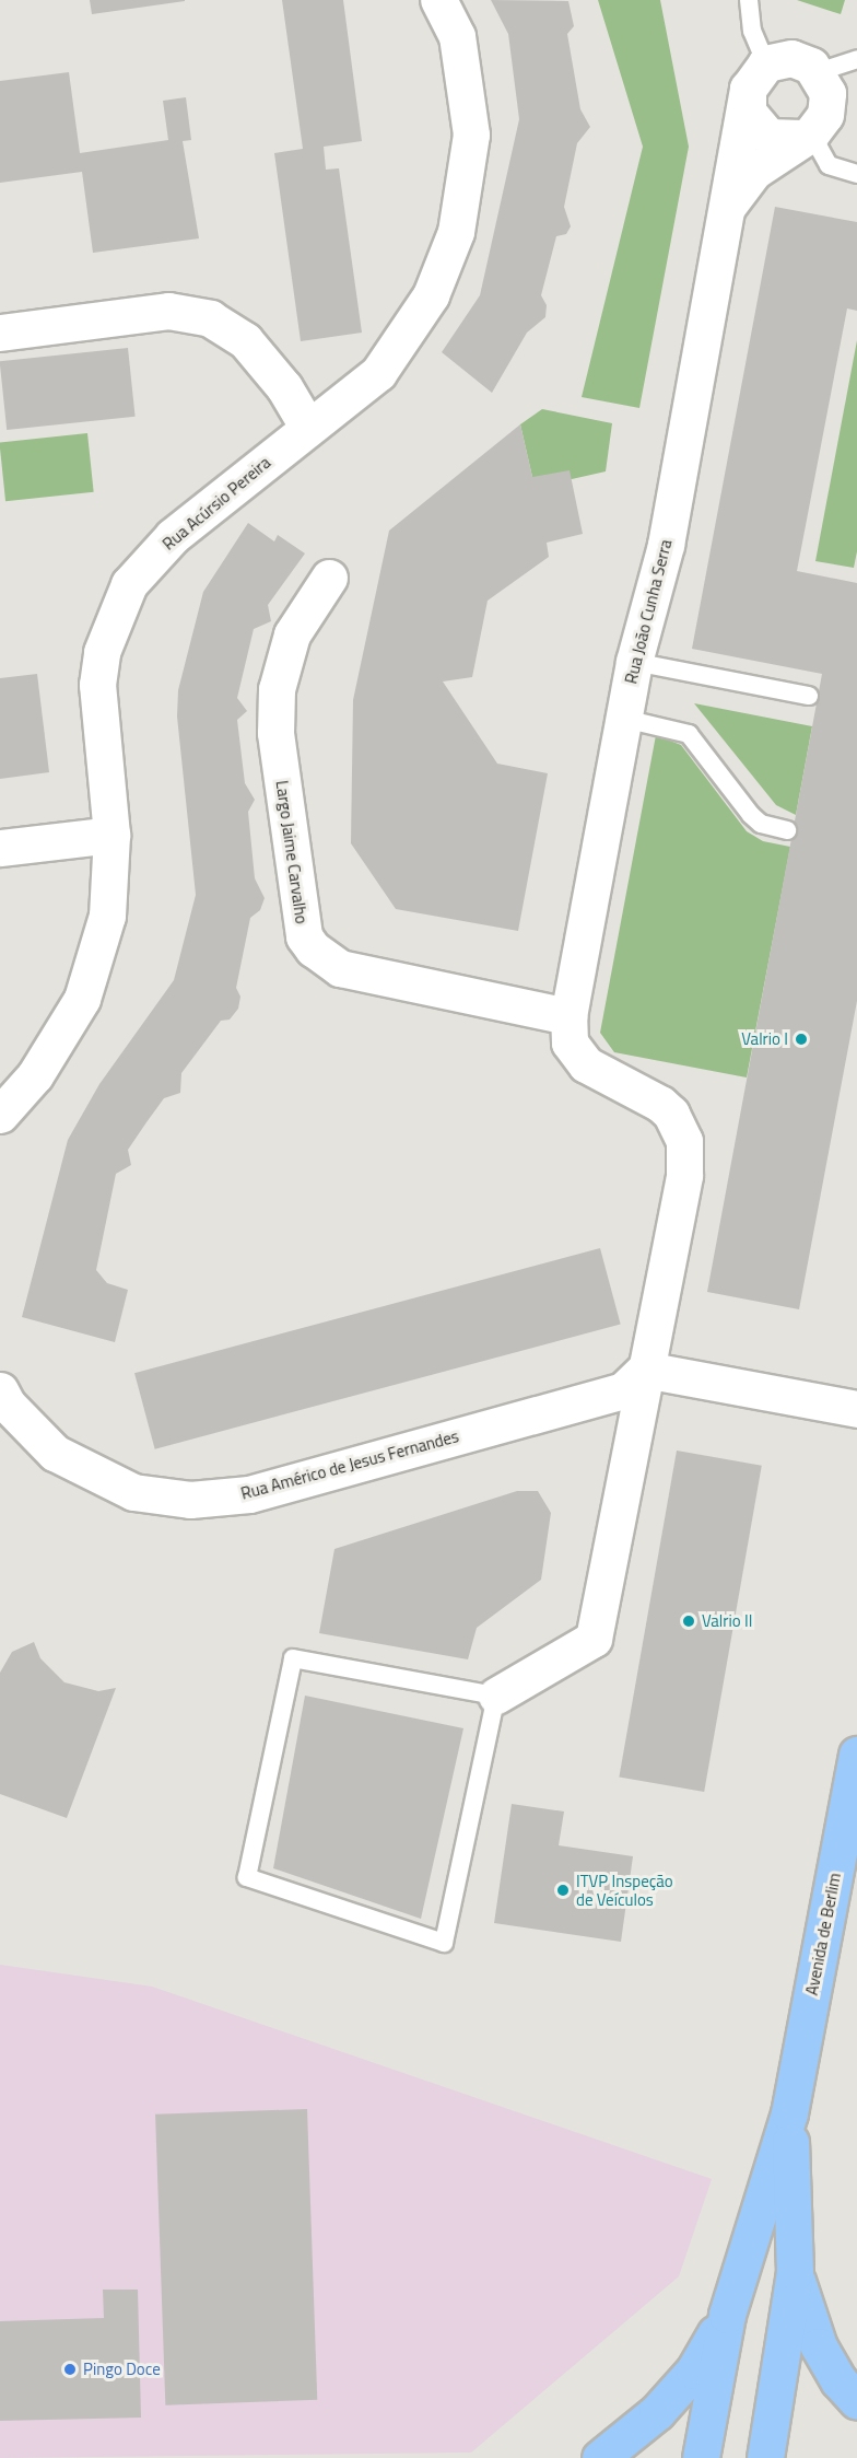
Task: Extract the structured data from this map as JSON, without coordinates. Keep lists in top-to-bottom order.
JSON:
{
  "streets": {
    "main road": ["Avenida de Berlim"],
    "street": [
      "Rua Acúrsio Pereira",
      "Rua João Cunha Serra",
      "Largo Jaime Carvalho",
      "Rua Américo de Jesus Fernandes"
    ]
  },
  "crossings": [
    ["Rua João Cunha Serra", "Largo Jaime Carvalho"]
  ],
  "places": [
    "Valrio I",
    "Valrio II",
    "ITVP Inspeção de Veículos",
    "Pingo Doce"
  ]
}
